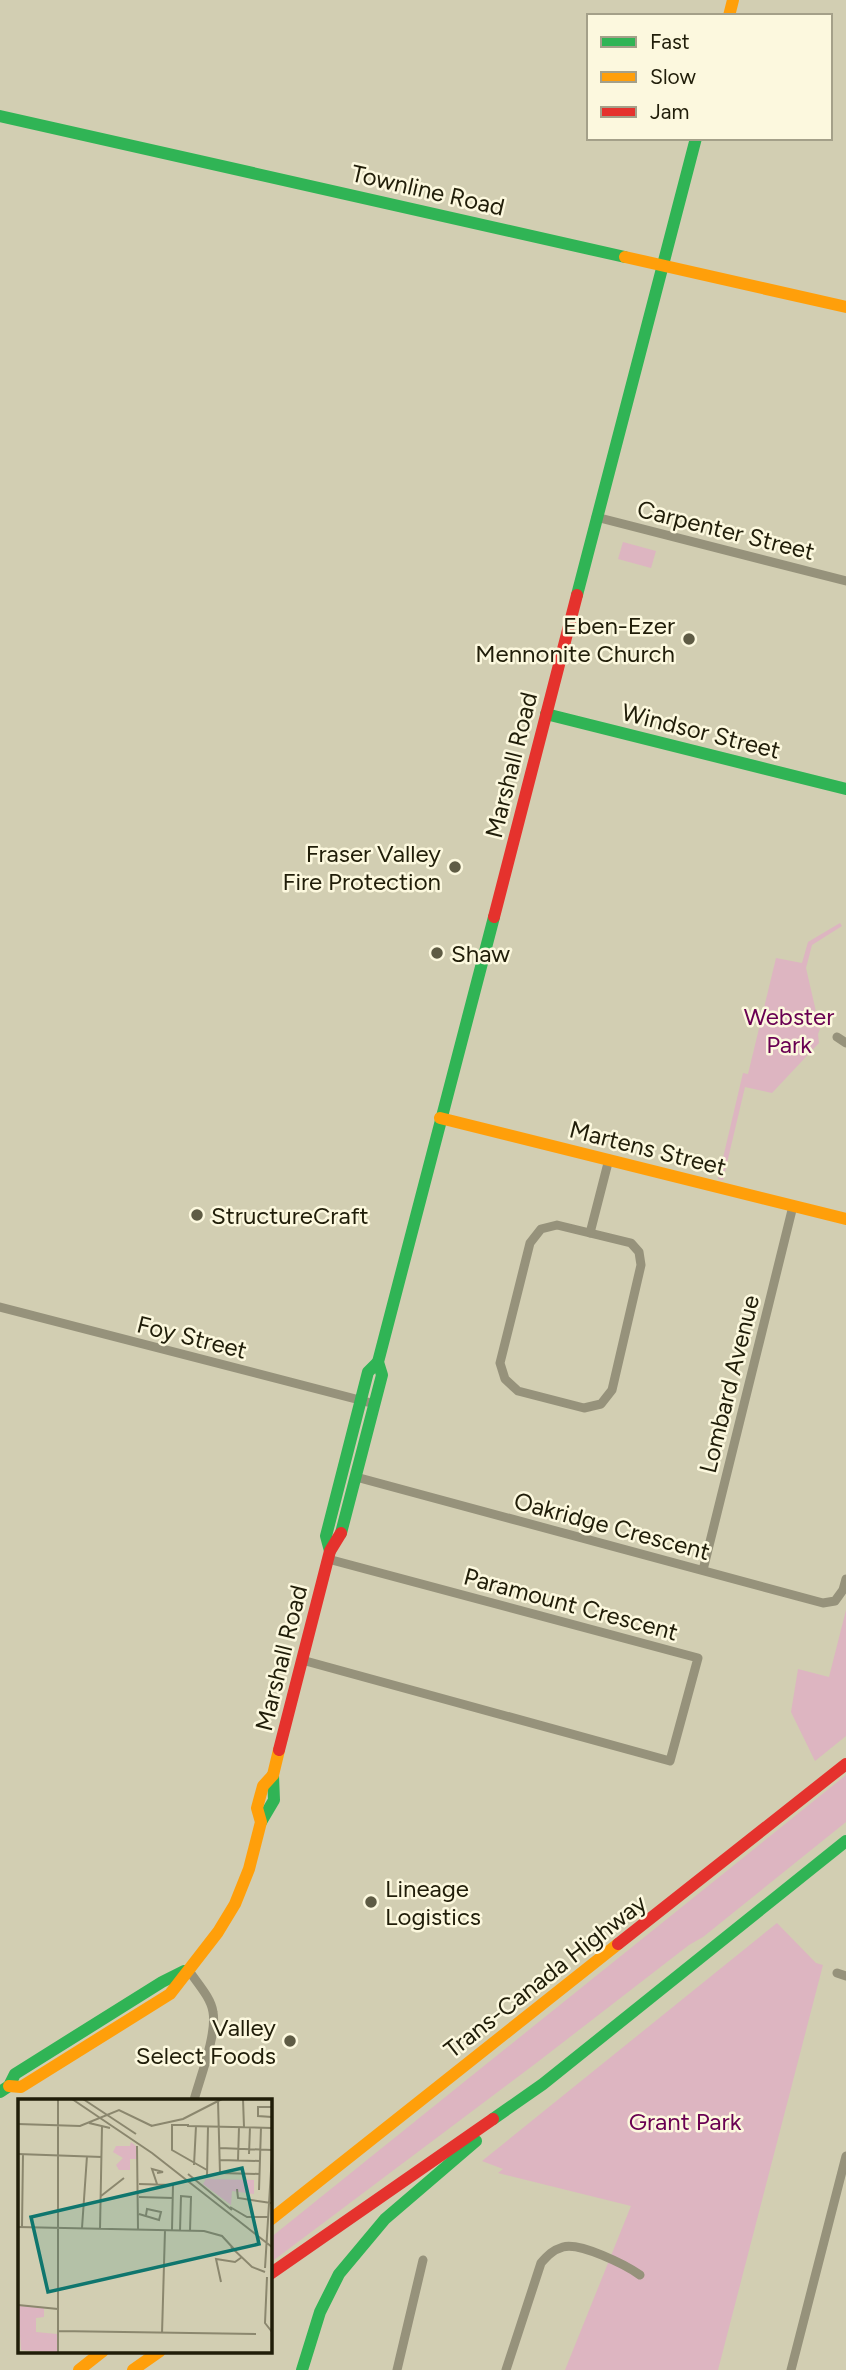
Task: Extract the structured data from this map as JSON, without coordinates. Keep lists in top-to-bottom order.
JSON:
{
  "streets": {
    "main road": [
      "Townline Road",
      "Windsor Street",
      "Marshall Road",
      "Martens Street",
      "Trans-Canada Highway"
    ],
    "street": [
      "Carpenter Street",
      "Foy Street",
      "Lombard Avenue",
      "Oakridge Crescent",
      "Paramount Crescent"
    ]
  },
  "crossings": [
    ["Townline Road", "Marshall Road"],
    ["Carpenter Street", "Marshall Road"],
    ["Windsor Street", "Marshall Road"],
    ["Marshall Road", "Martens Street"],
    ["Marshall Road", "Foy Street"],
    ["Marshall Road", "Oakridge Crescent"],
    ["Marshall Road", "Paramount Crescent"],
    ["Martens Street", "Lombard Avenue"],
    ["Lombard Avenue", "Oakridge Crescent"]
  ],
  "parks": ["Webster Park", "Grant Park"],
  "places": [
    "Eben-Ezer Mennonite Church",
    "Fraser Valley Fire Protection",
    "Shaw",
    "StructureCraft",
    "Lineage Logistics",
    "Valley Select Foods"
  ],
  "legend": ["Fast", "Slow", "Jam"]
}
